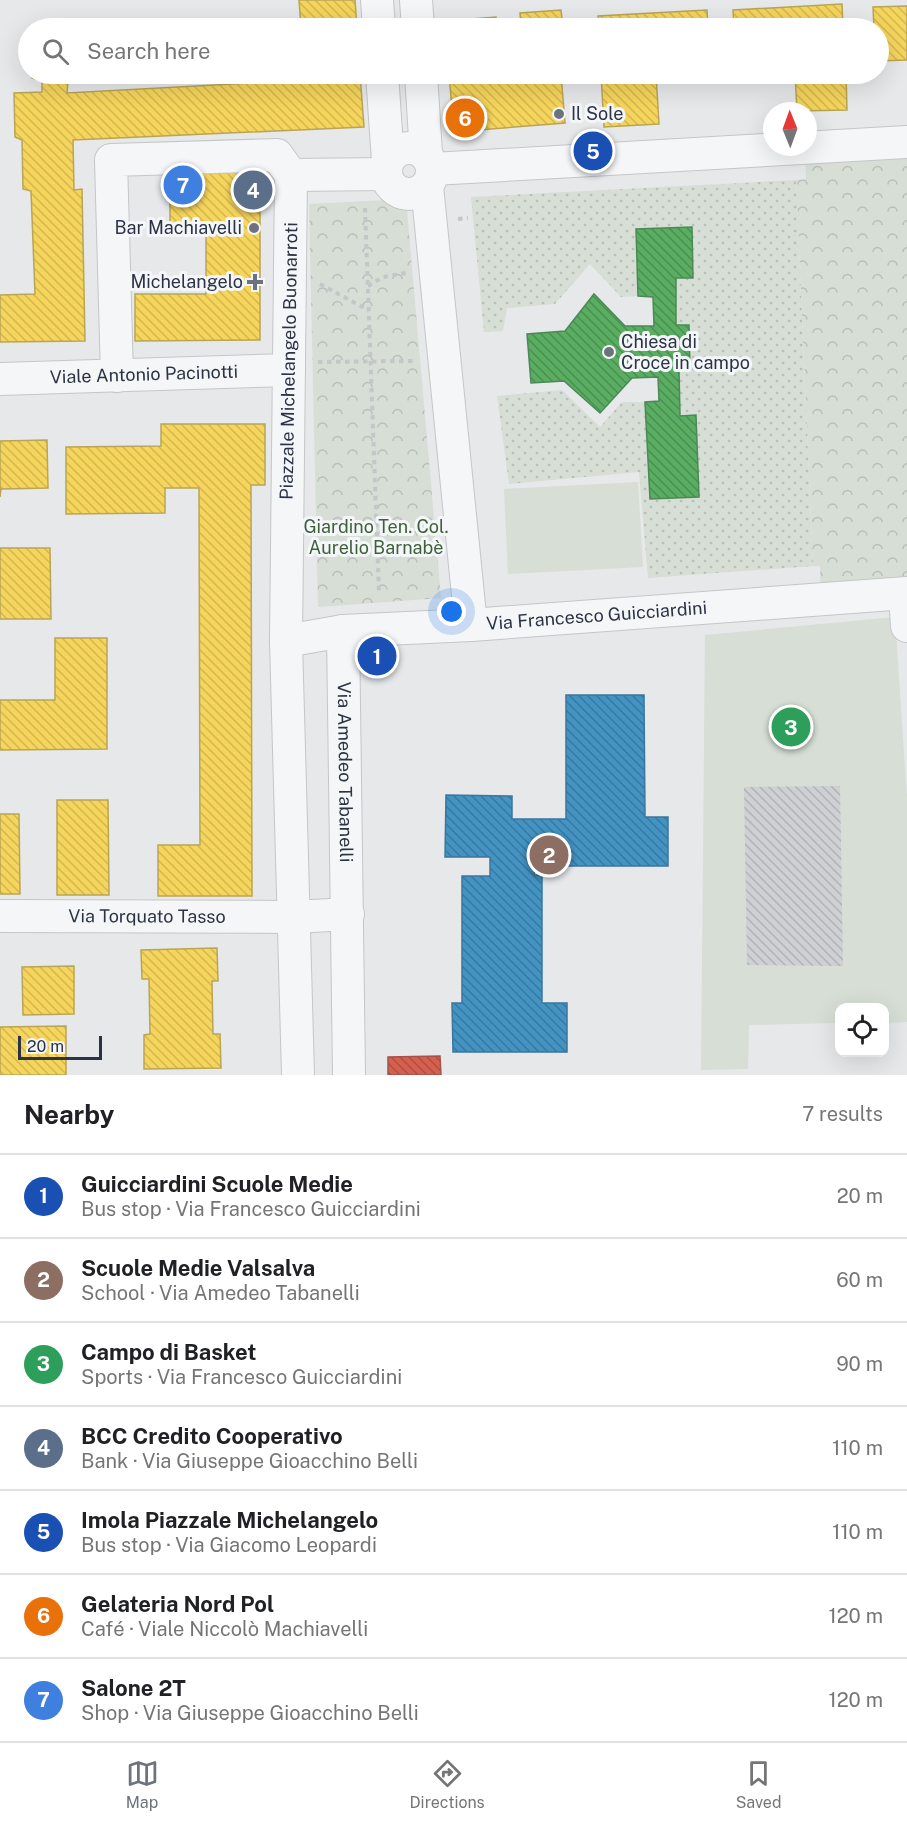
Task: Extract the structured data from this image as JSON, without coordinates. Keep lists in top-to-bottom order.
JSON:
{
  "streets": {
    "street": [
      "Piazzale Michelangelo Buonarroti",
      "Viale Antonio Pacinotti",
      "Via Francesco Guicciardini",
      "Via Amedeo Tabanelli",
      "Via Torquato Tasso"
    ]
  },
  "crossings": [
    ["Piazzale Michelangelo Buonarroti", "Viale Antonio Pacinotti"],
    ["Piazzale Michelangelo Buonarroti", "Via Francesco Guicciardini"],
    ["Via Francesco Guicciardini", "Via Amedeo Tabanelli"]
  ],
  "parks": ["Giardino Ten. Col. Aurelio Barnabè"],
  "places": {
    "other": ["Il Sole", "Bar Machiavelli", "Chiesa di Croce in campo"],
    "health": ["Michelangelo"]
  },
  "scale_bar": "20 m",
  "north": "top",
  "page": {
    "search": "Search here",
    "pins": [
      "6",
      "5",
      "7",
      "4",
      "1",
      "3",
      "2"
    ],
    "scale": "20 m",
    "heading": ["Nearby", "7 results"],
    "list": [
      {
        "mark": "1",
        "name": "Guicciardini Scuole Medie",
        "note": "Bus stop · Via Francesco Guicciardini",
        "value": "20 m"
      },
      {
        "mark": "2",
        "name": "Scuole Medie Valsalva",
        "note": "School · Via Amedeo Tabanelli",
        "value": "60 m"
      },
      {
        "mark": "3",
        "name": "Campo di Basket",
        "note": "Sports · Via Francesco Guicciardini",
        "value": "90 m"
      },
      {
        "mark": "4",
        "name": "BCC Credito Cooperativo",
        "note": "Bank · Via Giuseppe Gioacchino Belli",
        "value": "110 m"
      },
      {
        "mark": "5",
        "name": "Imola Piazzale Michelangelo",
        "note": "Bus stop · Via Giacomo Leopardi",
        "value": "110 m"
      },
      {
        "mark": "6",
        "name": "Gelateria Nord Pol",
        "note": "Café · Viale Niccolò Machiavelli",
        "value": "120 m"
      },
      {
        "mark": "7",
        "name": "Salone 2T",
        "note": "Shop · Via Giuseppe Gioacchino Belli",
        "value": "120 m"
      }
    ],
    "nav": ["Map", "Directions", "Saved"]
  }
}
